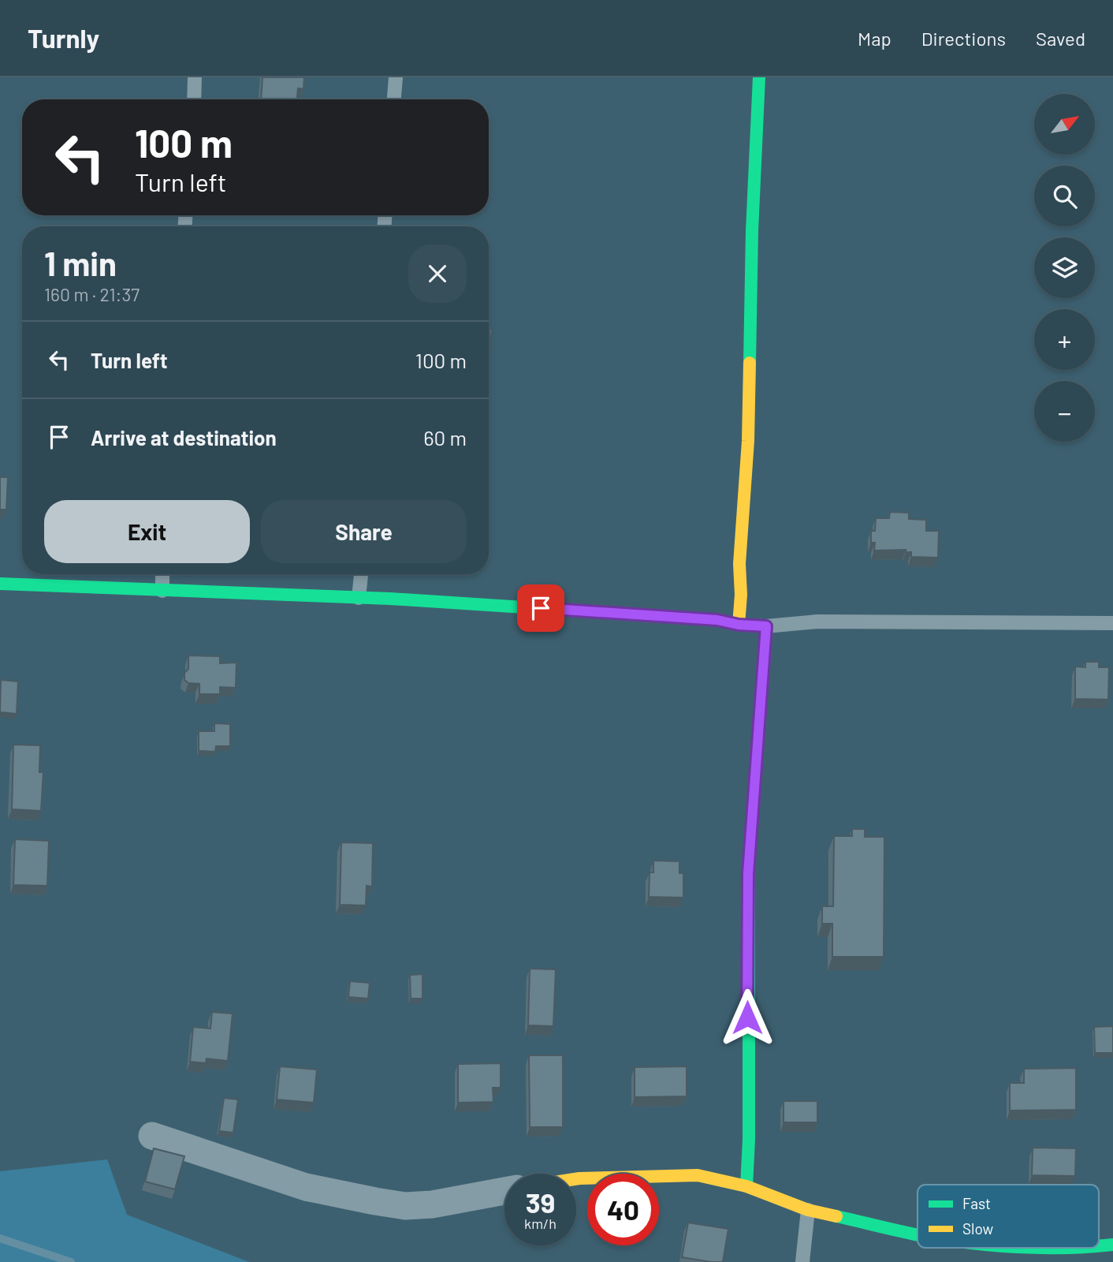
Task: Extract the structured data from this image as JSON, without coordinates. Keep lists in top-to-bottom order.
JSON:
{
  "legend": ["Fast", "Slow"],
  "north": "top right",
  "page": {
    "header": "Turnly",
    "nav": ["Map", "Directions", "Saved"],
    "map_buttons": ["+", "−"],
    "turn": ["100 m", "Turn left"],
    "heading": ["1 min", "160 m · 21:37"],
    "list": [
      {
        "name": "Turn left",
        "value": "100 m"
      },
      {
        "name": "Arrive at destination",
        "value": "60 m"
      }
    ],
    "buttons": ["Exit", "Share"],
    "speed": "39 km/h",
    "limit": "40"
  }
}
